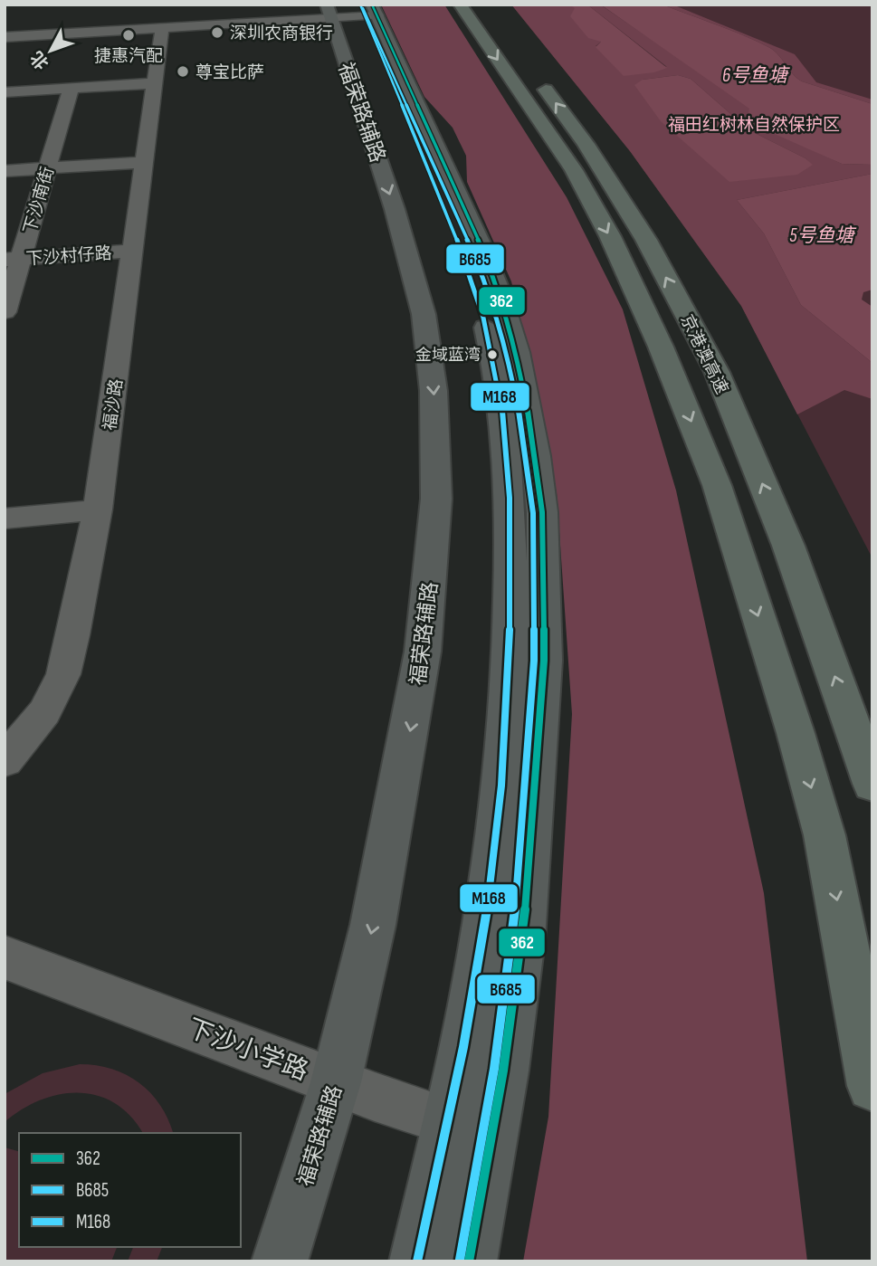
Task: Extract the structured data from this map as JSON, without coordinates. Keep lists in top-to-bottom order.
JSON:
{
  "streets": {
    "highway": ["京港澳高速"],
    "main road": ["福荣路辅路"],
    "street": [
      "下沙南街",
      "下沙村仔路",
      "福沙路",
      "下沙小学路"
    ]
  },
  "crossings": [
    ["福荣路辅路", "下沙小学路"],
    ["下沙南街", "下沙村仔路"],
    ["下沙村仔路", "福沙路"]
  ],
  "water": ["6号鱼塘", "5号鱼塘"],
  "parks": ["福田红树林自然保护区"],
  "places": [
    "深圳农商银行",
    "捷惠汽配",
    "尊宝比萨",
    "金域蓝湾"
  ],
  "lines": ["transit line 362", "transit line M168", "transit line B685"],
  "legend": ["362", "B685", "M168"],
  "north": "bottom left"
}
